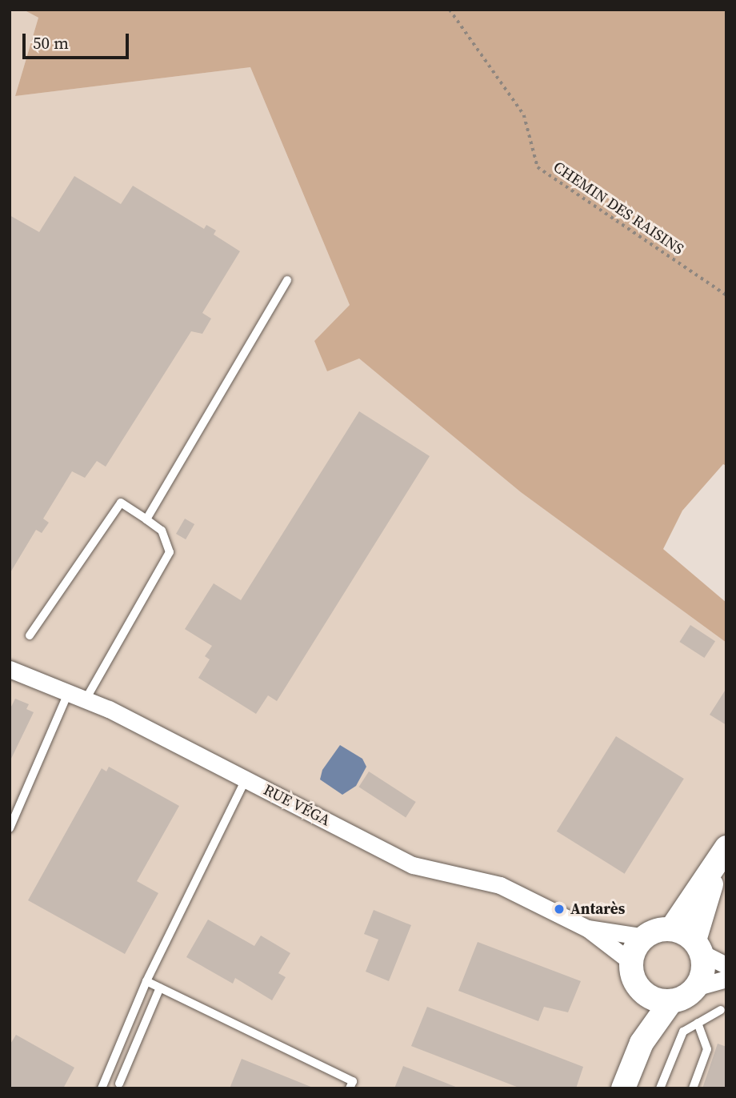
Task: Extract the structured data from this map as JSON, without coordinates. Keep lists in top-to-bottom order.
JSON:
{
  "streets": {
    "street": ["RUE VÉGA"],
    "path": ["CHEMIN DES RAISINS"]
  },
  "places": ["Antarès"],
  "scale_bar": "50 m"
}
